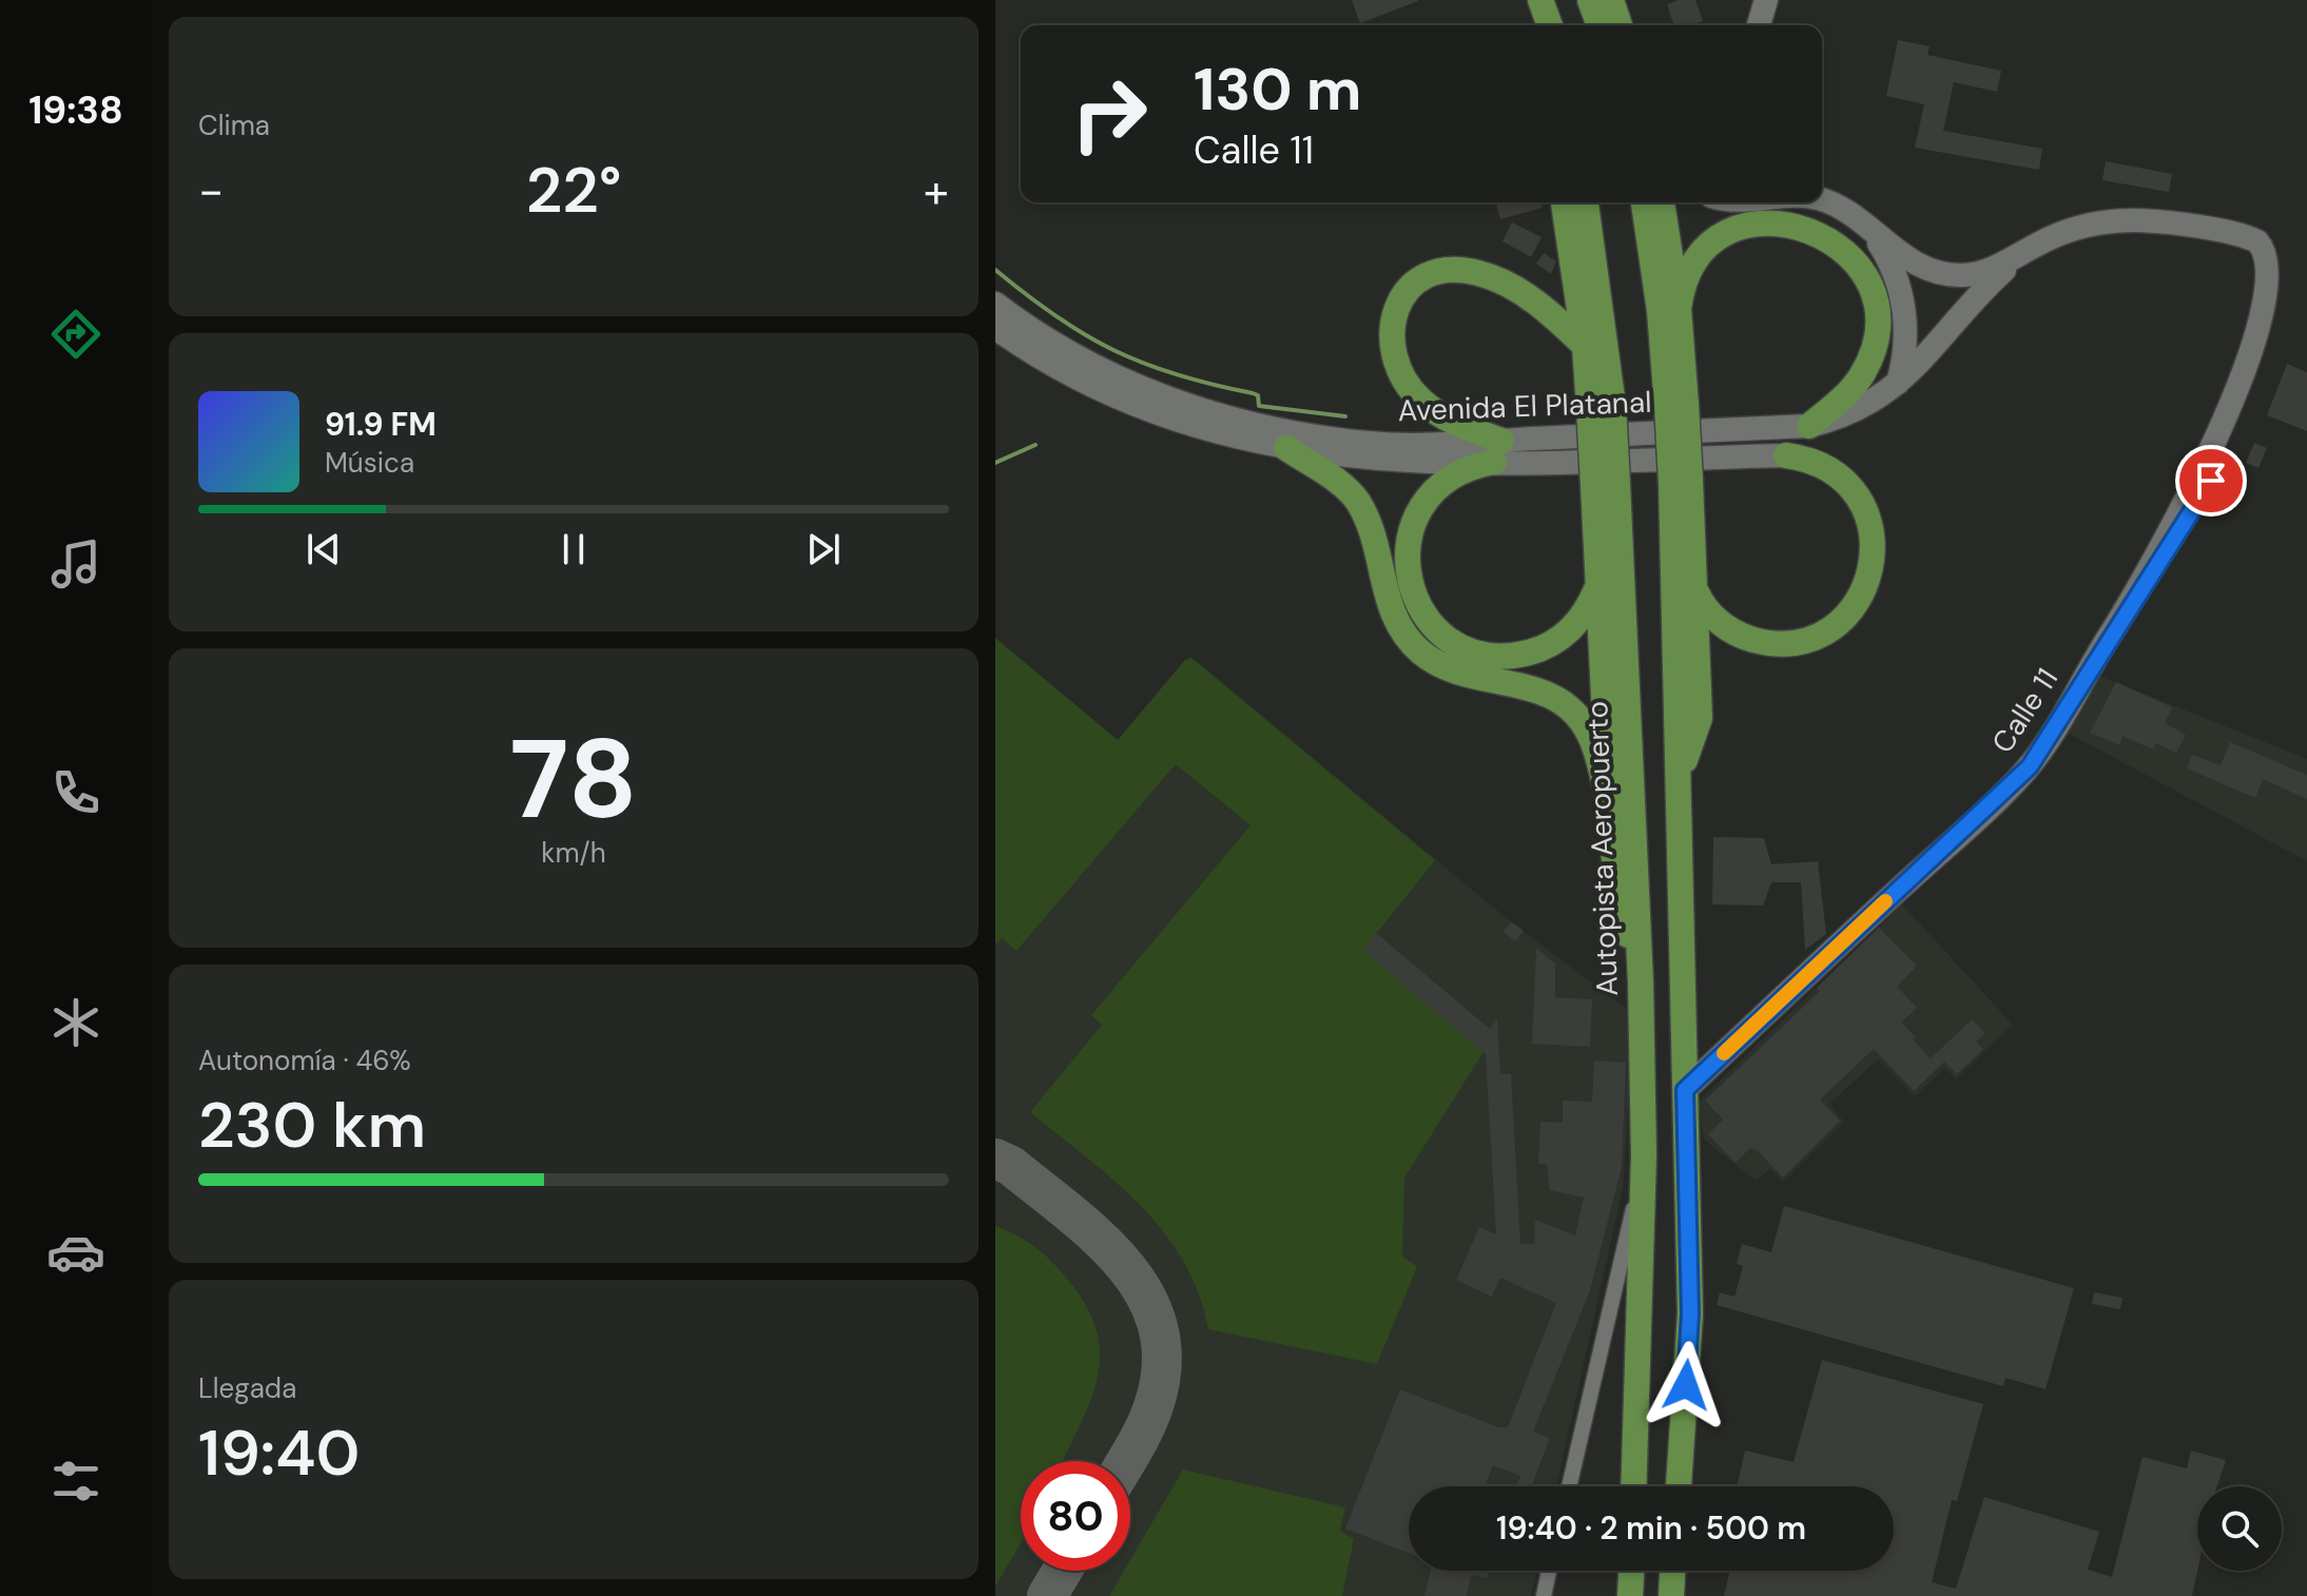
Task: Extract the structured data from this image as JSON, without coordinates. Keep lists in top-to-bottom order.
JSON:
{
  "streets": {
    "highway": ["Autopista Aeropuerto"],
    "main road": ["Avenida El Platanal", "Calle 11"]
  },
  "crossings": [
    ["Avenida El Platanal", "Calle 11"]
  ],
  "page": {
    "tabs": "19:38",
    "tile": [
      "Clima",
      ["78", "km/h"],
      ["Autonomía · 46%", "230 km"],
      ["Llegada", "19:40"]
    ],
    "turn": ["130 m", "Calle 11"],
    "heat": ["−", "22°", "+"],
    "song": ["91.9 FM", "Música"],
    "limit": "80",
    "trip": "19:40 · 2 min · 500 m"
  }
}
